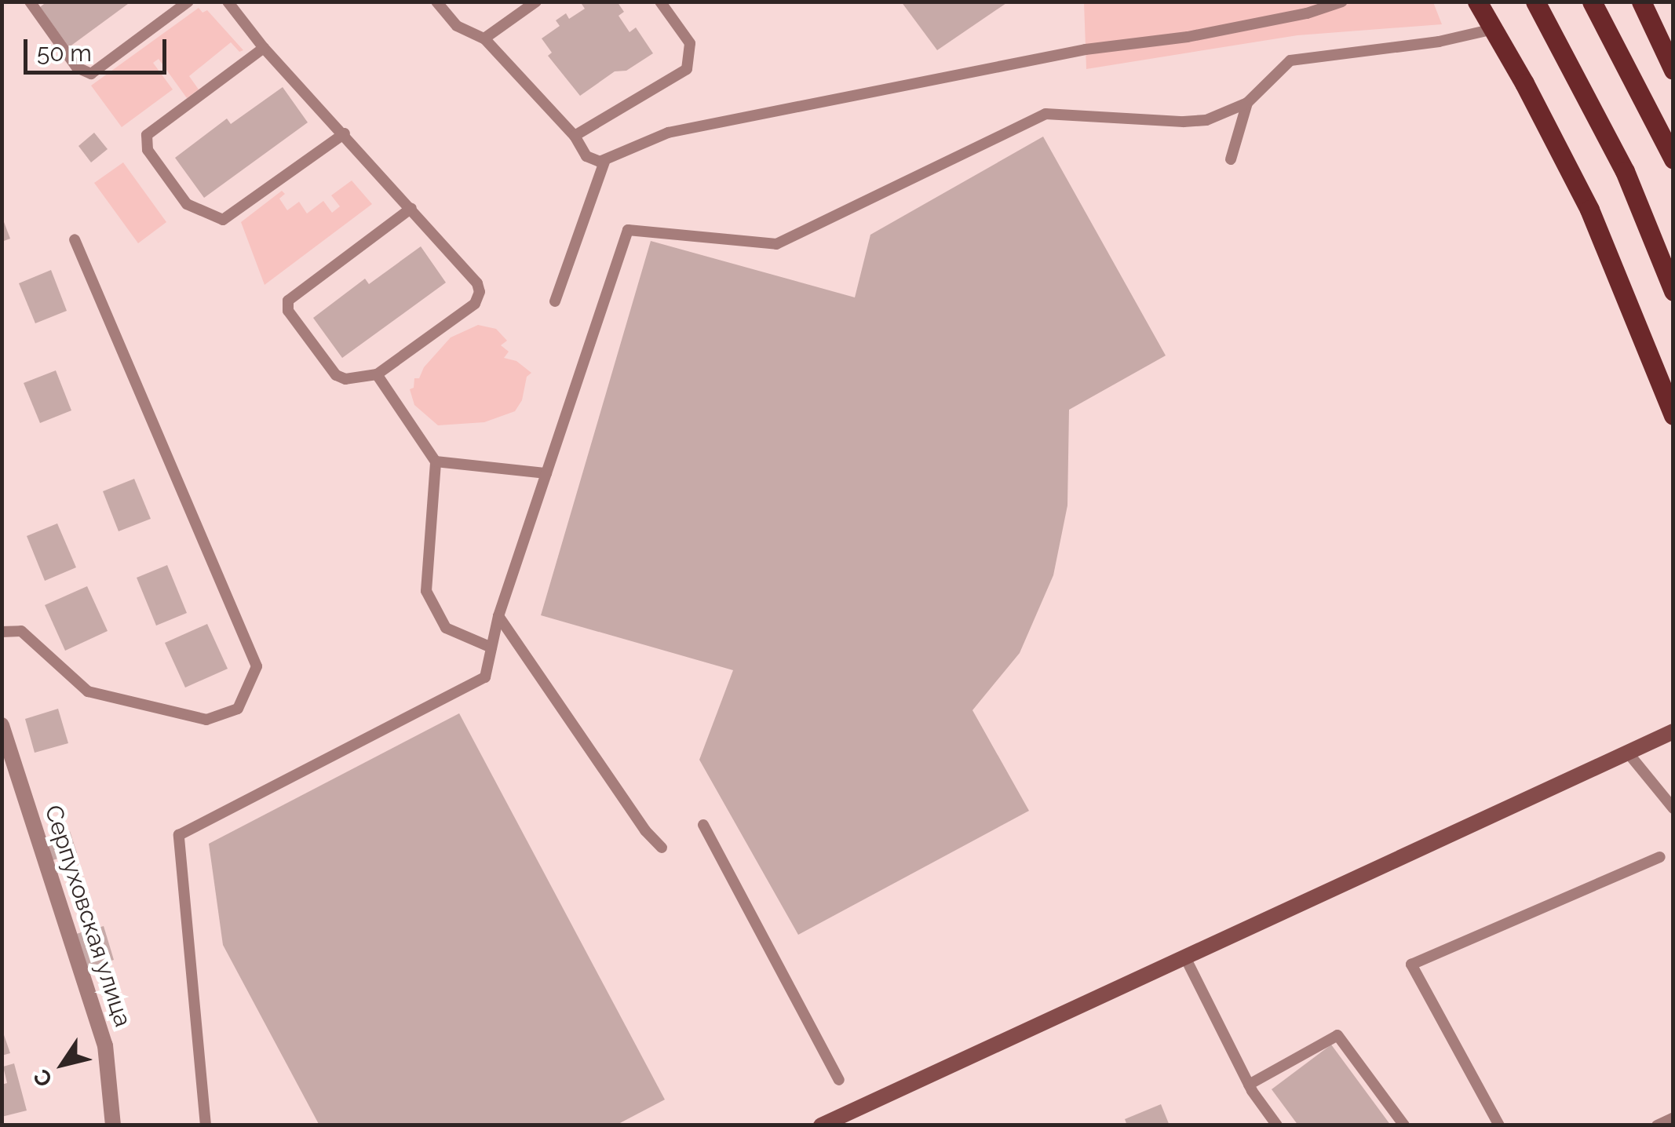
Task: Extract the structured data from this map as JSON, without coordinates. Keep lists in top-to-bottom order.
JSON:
{
  "streets": {
    "street": ["Серпуховская улица"]
  },
  "scale_bar": "50 m",
  "north": "bottom left"
}
